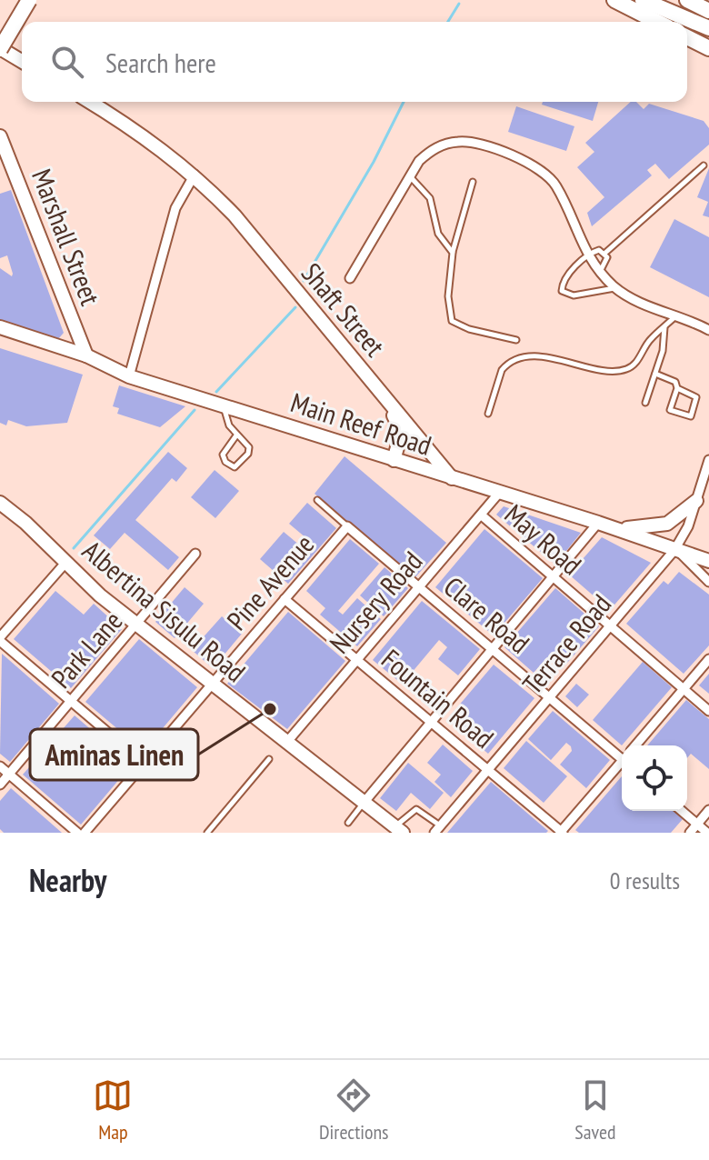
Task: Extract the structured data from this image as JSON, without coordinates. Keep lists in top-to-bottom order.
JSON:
{
  "streets": {
    "main road": [
      "Marshall Street",
      "Shaft Street",
      "Main Reef Road",
      "Albertina Sisulu Road"
    ],
    "street": [
      "May Road",
      "Pine Avenue",
      "Nursery Road",
      "Clare Road",
      "Terrace Road",
      "Park Lane",
      "Fountain Road"
    ]
  },
  "crossings": [
    ["Marshall Street", "Main Reef Road"],
    ["Shaft Street", "Main Reef Road"],
    ["Main Reef Road", "Nursery Road"],
    ["Main Reef Road", "Terrace Road"],
    ["May Road", "Nursery Road"],
    ["May Road", "Terrace Road"],
    ["Pine Avenue", "Albertina Sisulu Road"],
    ["Pine Avenue", "Clare Road"],
    ["Pine Avenue", "Fountain Road"],
    ["Nursery Road", "Albertina Sisulu Road"],
    ["Nursery Road", "Clare Road"],
    ["Nursery Road", "Fountain Road"],
    ["Albertina Sisulu Road", "Park Lane"],
    ["Clare Road", "Terrace Road"],
    ["Terrace Road", "Fountain Road"]
  ],
  "places": ["Aminas Linen"],
  "page": {
    "search": "Search here",
    "heading": ["Nearby", "0 results"],
    "nav": ["Map", "Directions", "Saved"]
  }
}
